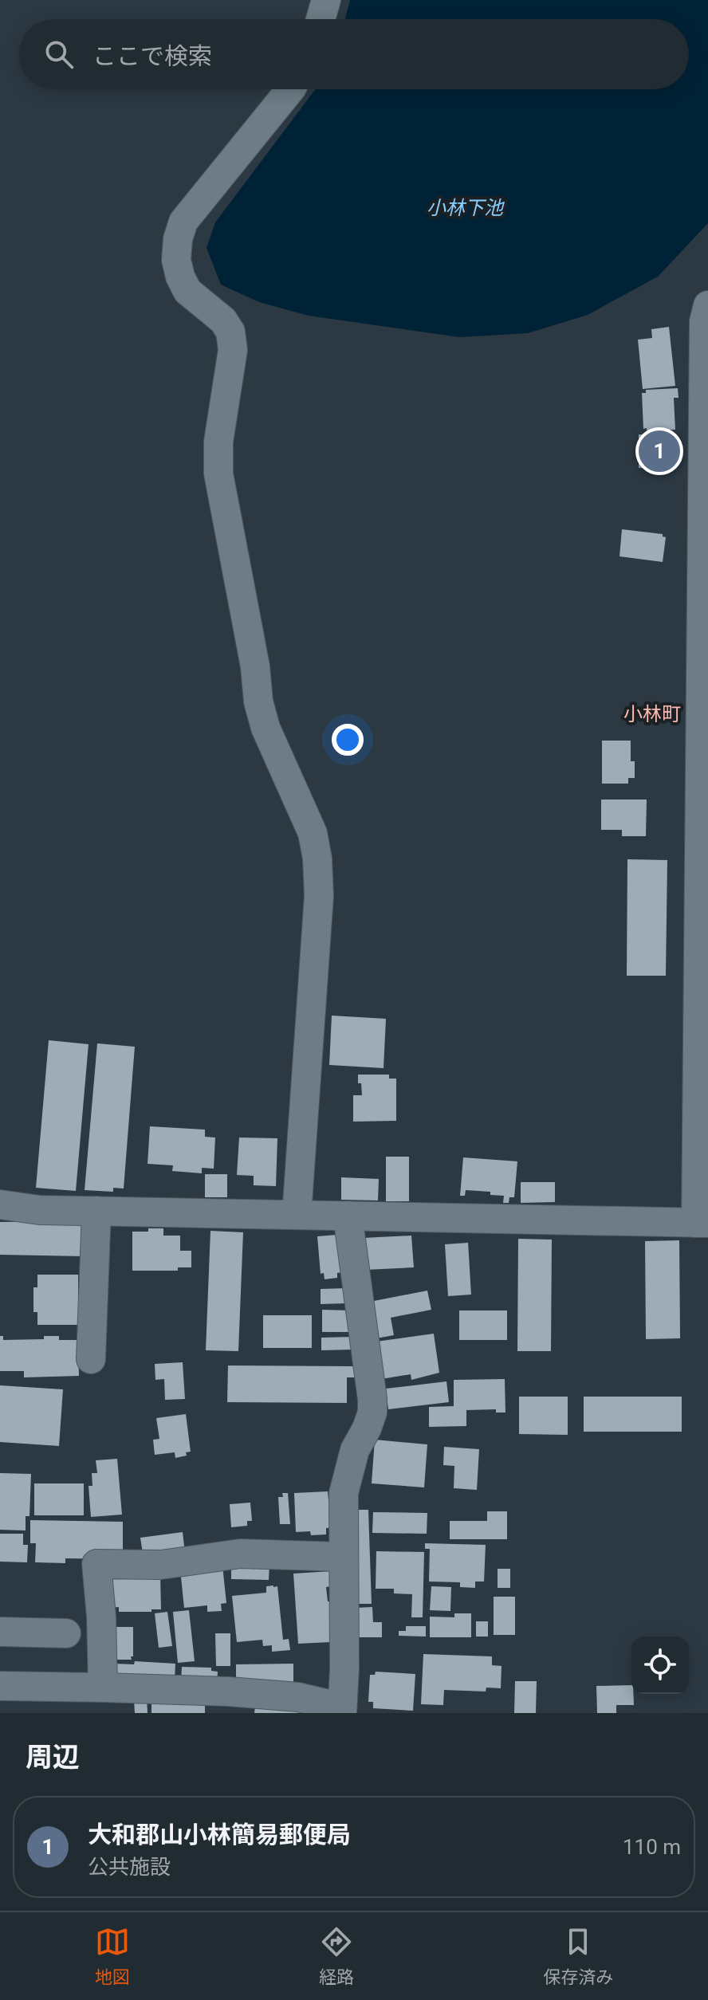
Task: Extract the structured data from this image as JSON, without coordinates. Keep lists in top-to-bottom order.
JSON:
{
  "districts": ["小林町"],
  "water": ["小林下池"],
  "page": {
    "search": "ここで検索",
    "pins": "1",
    "heading": "周辺",
    "list": [
      {
        "mark": "1",
        "name": "大和郡山小林簡易郵便局",
        "note": "公共施設",
        "value": "110 m"
      }
    ],
    "nav": ["地図", "経路", "保存済み"]
  }
}
